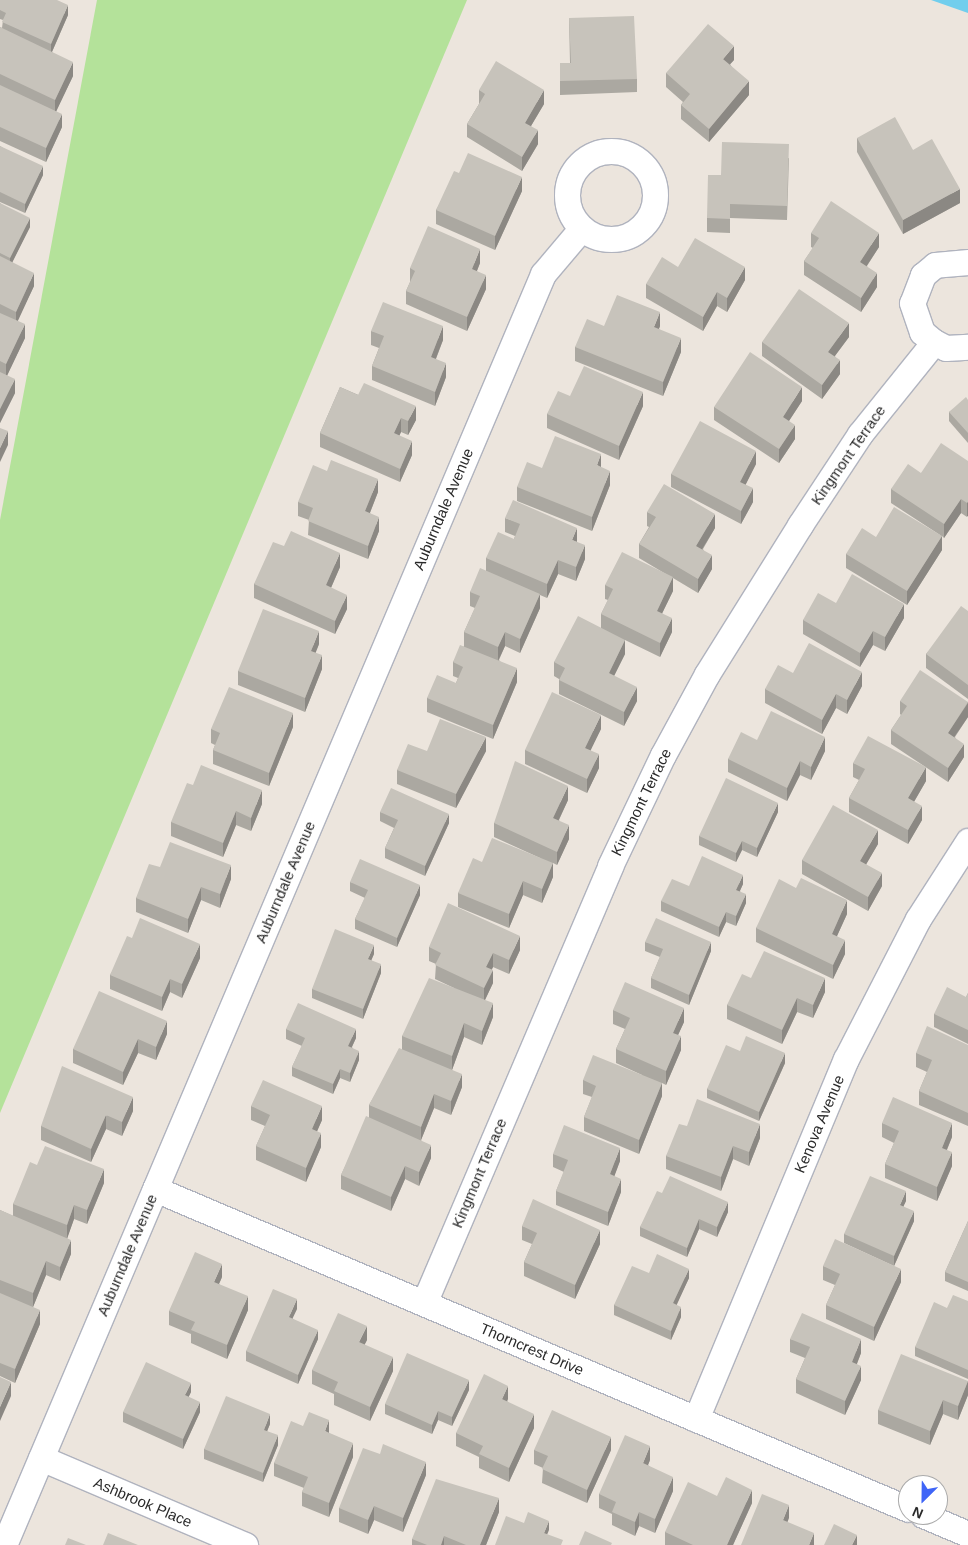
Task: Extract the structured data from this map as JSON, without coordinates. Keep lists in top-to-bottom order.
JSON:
{
  "streets": {
    "street": [
      "Kingmont Terrace",
      "Auburndale Avenue",
      "Kenova Avenue",
      "Thorncrest Drive",
      "Ashbrook Place"
    ]
  },
  "crossings": [
    ["Kingmont Terrace", "Thorncrest Drive"],
    ["Auburndale Avenue", "Thorncrest Drive"],
    ["Auburndale Avenue", "Ashbrook Place"],
    ["Kenova Avenue", "Thorncrest Drive"]
  ],
  "north": "bottom left"
}
